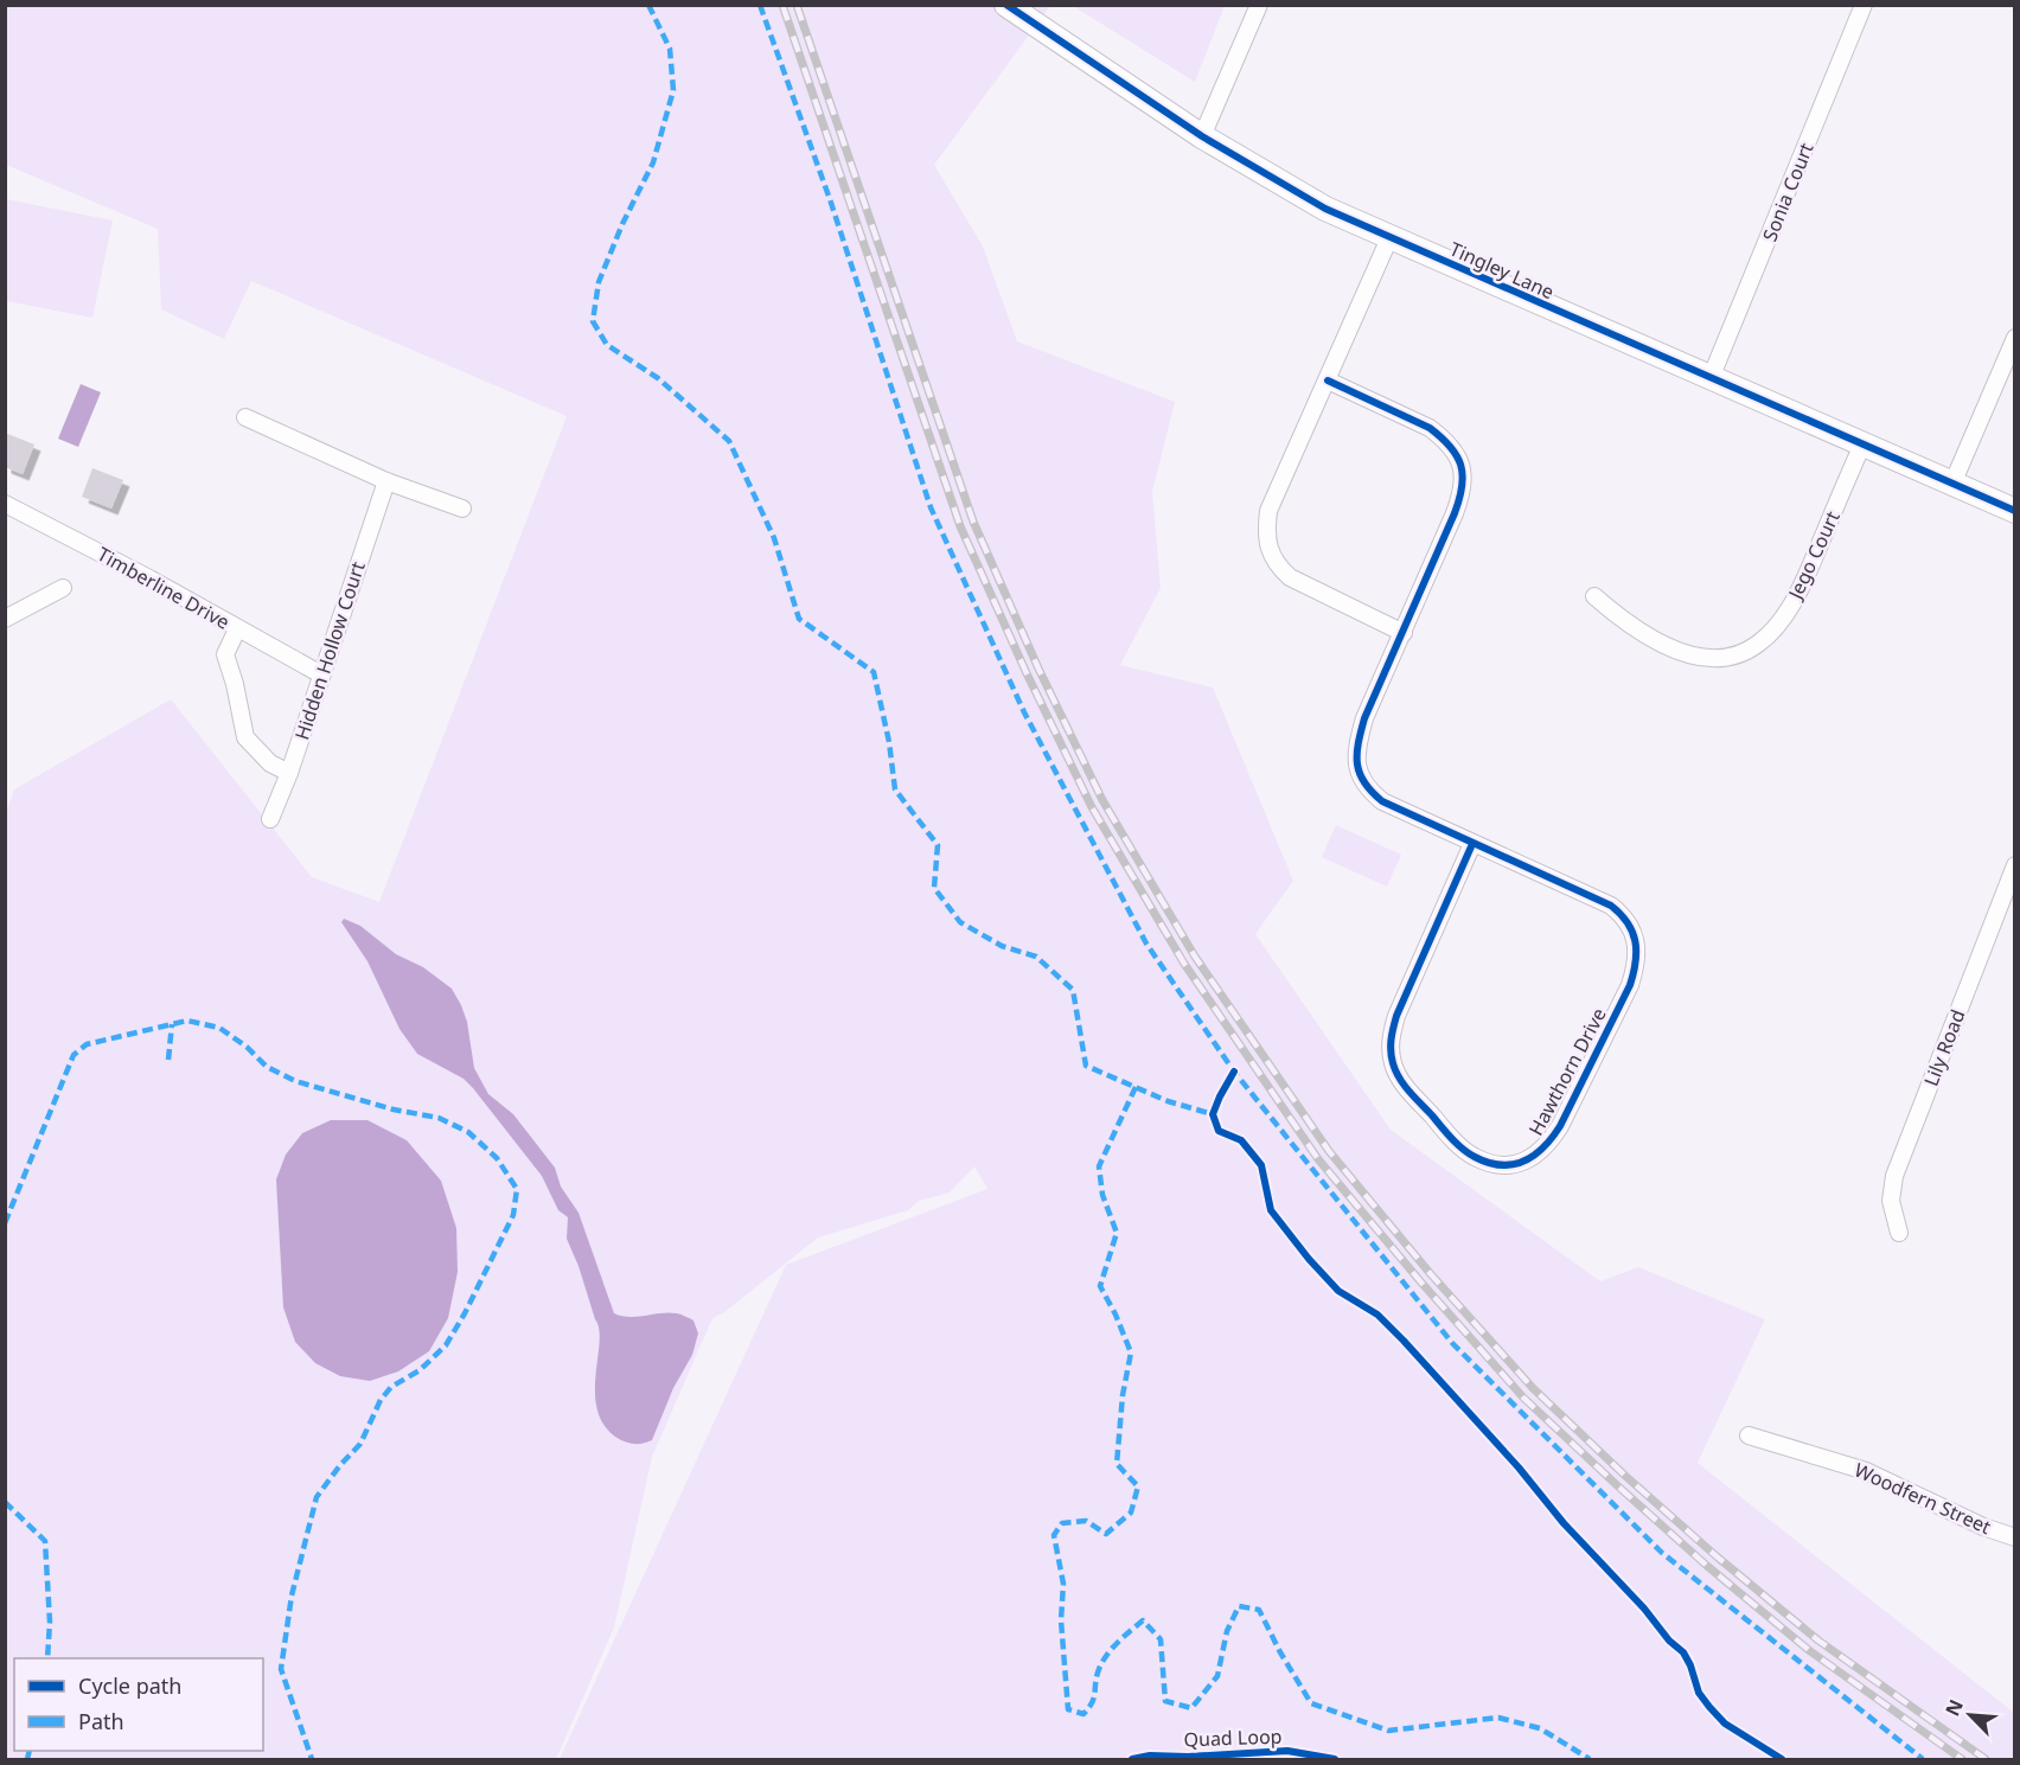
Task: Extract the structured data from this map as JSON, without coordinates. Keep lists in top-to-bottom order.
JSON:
{
  "streets": {
    "street": [
      "Sonia Court",
      "Tingley Lane",
      "Jego Court",
      "Timberline Drive",
      "Hidden Hollow Court",
      "Lily Road",
      "Hawthorn Drive",
      "Woodfern Street"
    ],
    "cycle path": ["Quad Loop"]
  },
  "crossings": [
    ["Sonia Court", "Tingley Lane"],
    ["Tingley Lane", "Jego Court"],
    ["Timberline Drive", "Hidden Hollow Court"]
  ],
  "legend": ["Cycle path", "Path"],
  "north": "top left"
}
